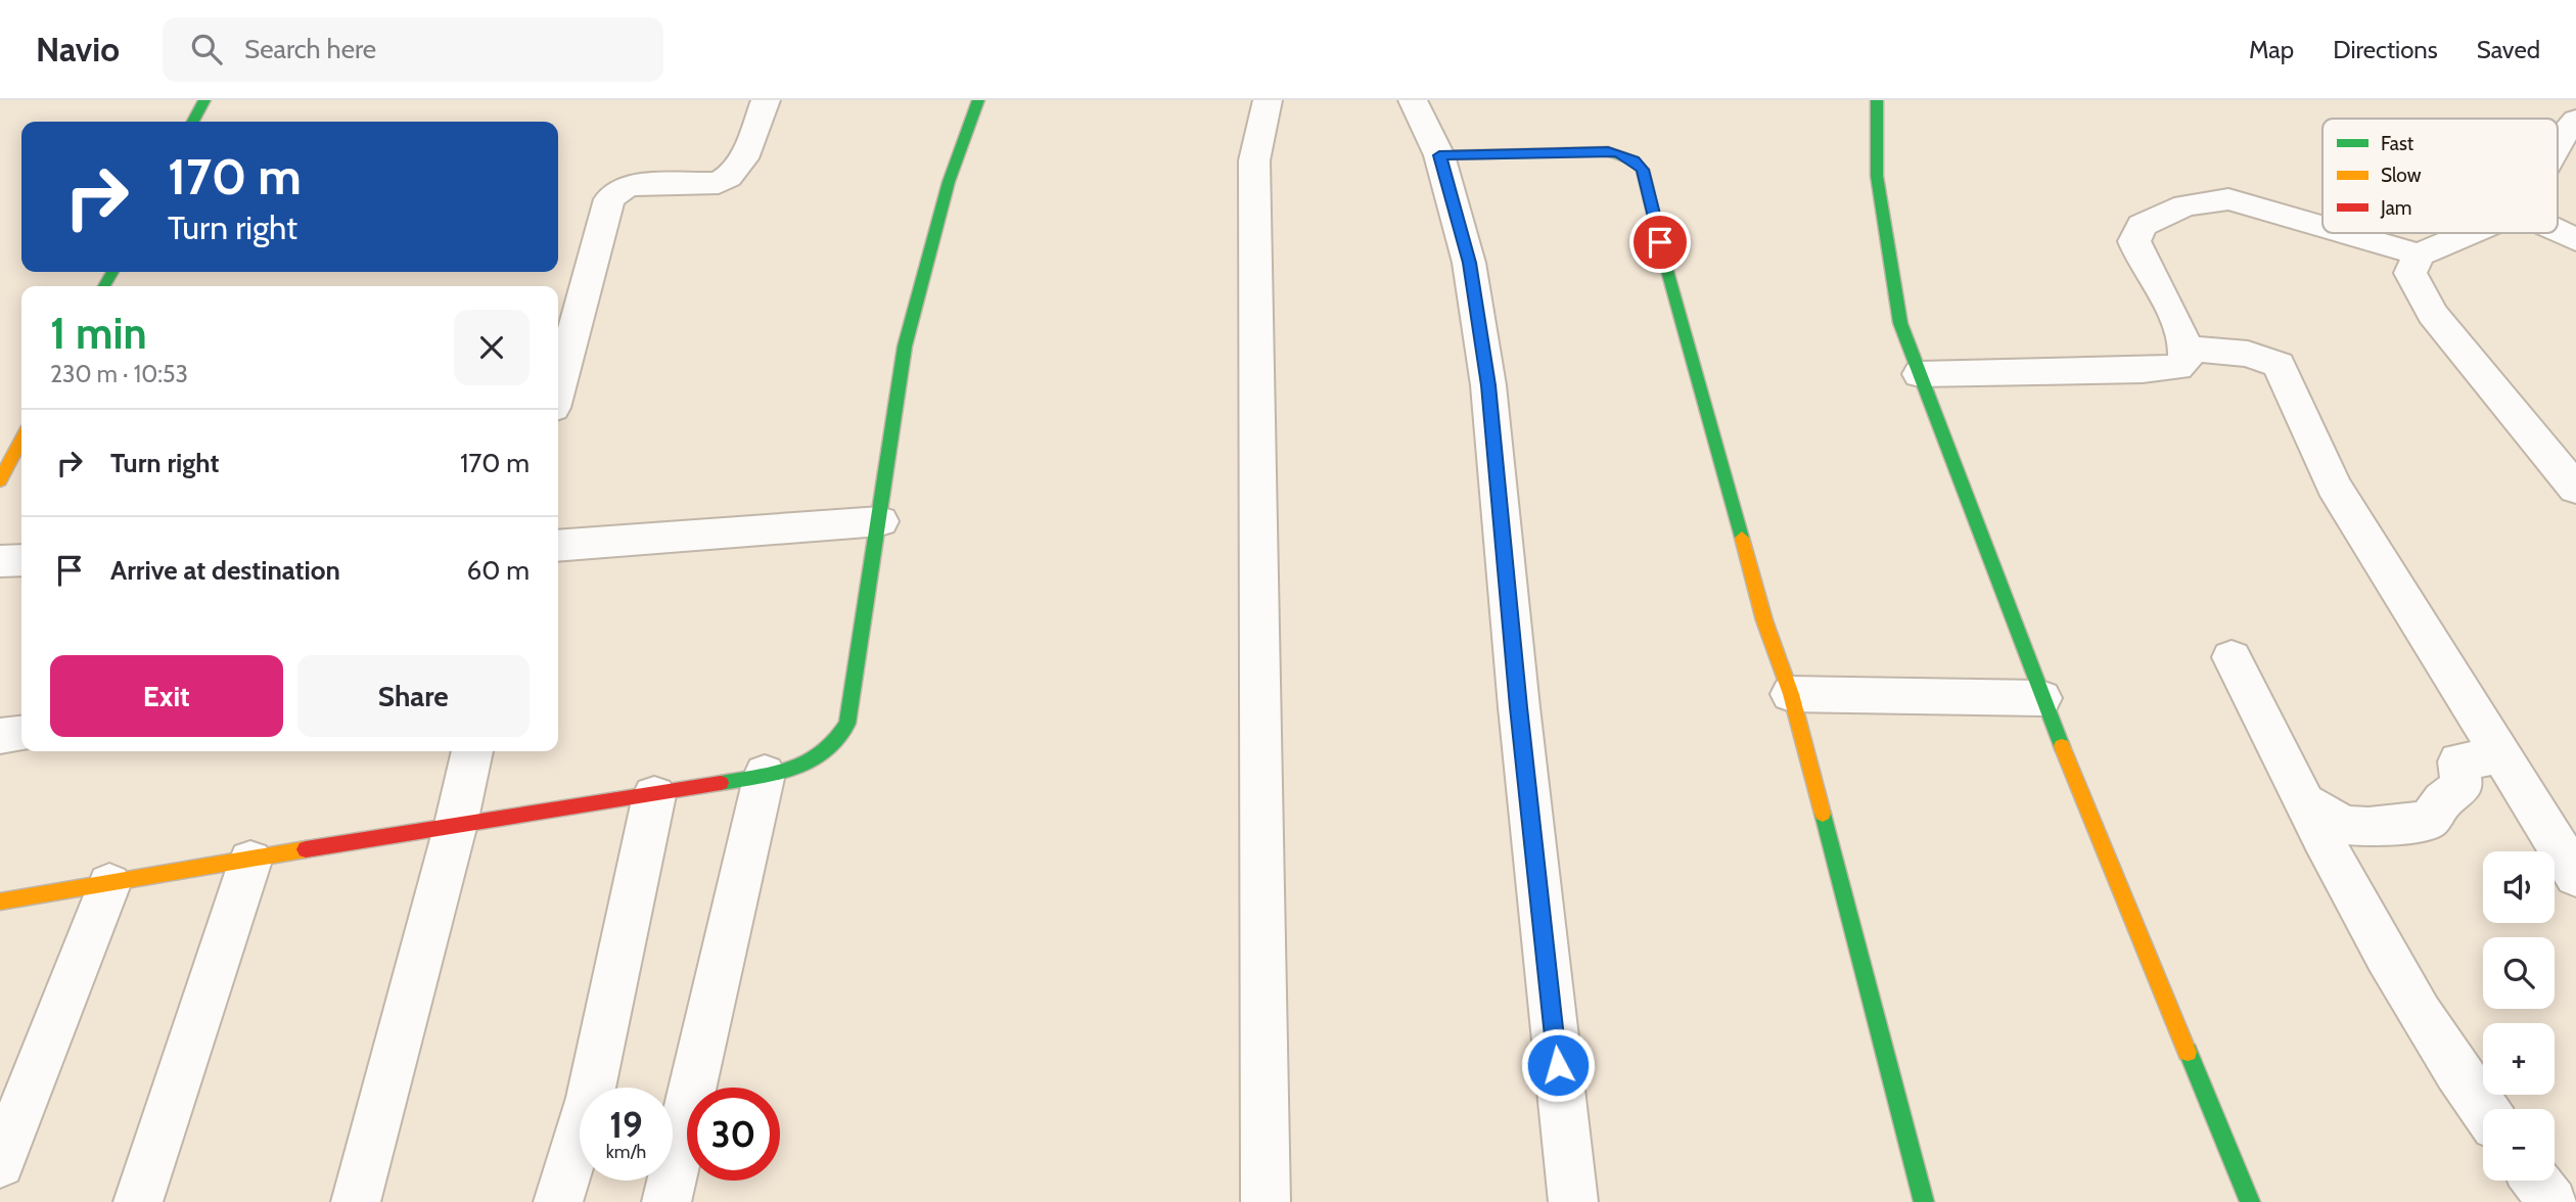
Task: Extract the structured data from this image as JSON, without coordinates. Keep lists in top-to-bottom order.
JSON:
{
  "legend": ["Fast", "Slow", "Jam"],
  "page": {
    "header": "Navio",
    "search": "Search here",
    "nav": ["Map", "Directions", "Saved"],
    "turn": ["170 m", "Turn right"],
    "heading": ["1 min", "230 m · 10:53"],
    "list": [
      {
        "name": "Turn right",
        "value": "170 m"
      },
      {
        "name": "Arrive at destination",
        "value": "60 m"
      }
    ],
    "buttons": ["Exit", "Share"],
    "map_buttons": ["+", "−"],
    "speed": "19 km/h",
    "limit": "30"
  }
}
